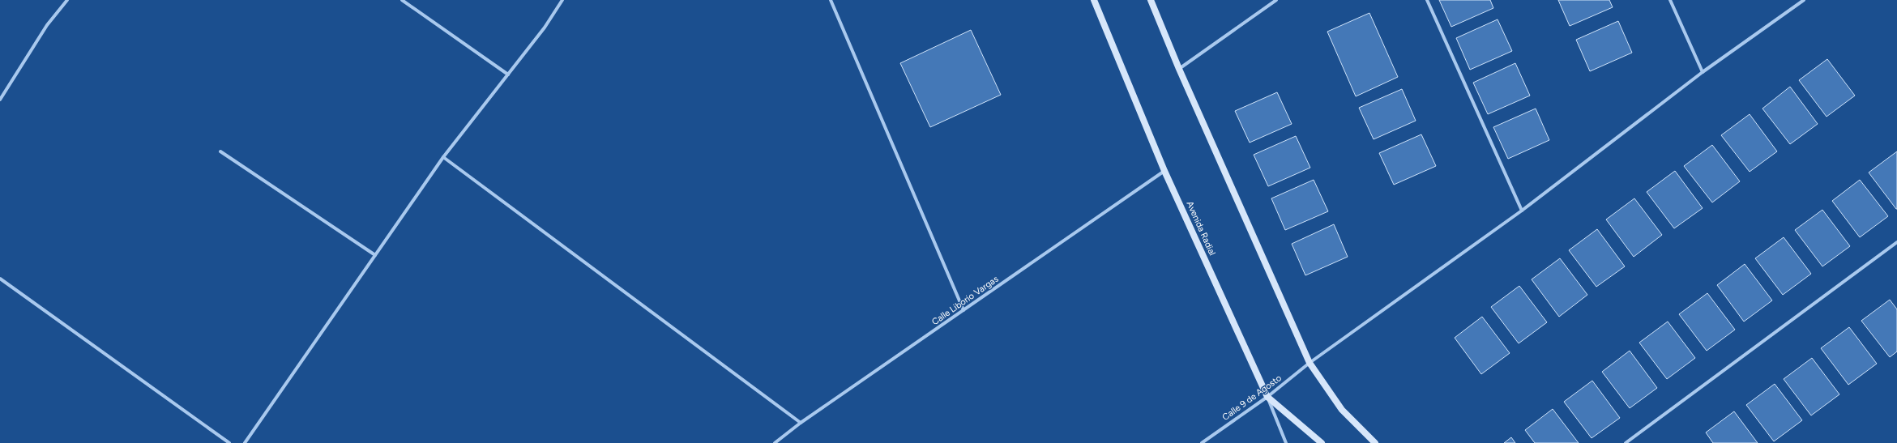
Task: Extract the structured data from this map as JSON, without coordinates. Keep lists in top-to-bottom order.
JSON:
{
  "streets": {
    "street": ["Avenida Radial", "Calle Liborio Vargas", "Calle 9 de Agosto"]
  },
  "crossings": [
    ["Avenida Radial", "Calle Liborio Vargas"],
    ["Avenida Radial", "Calle 9 de Agosto"]
  ]
}
